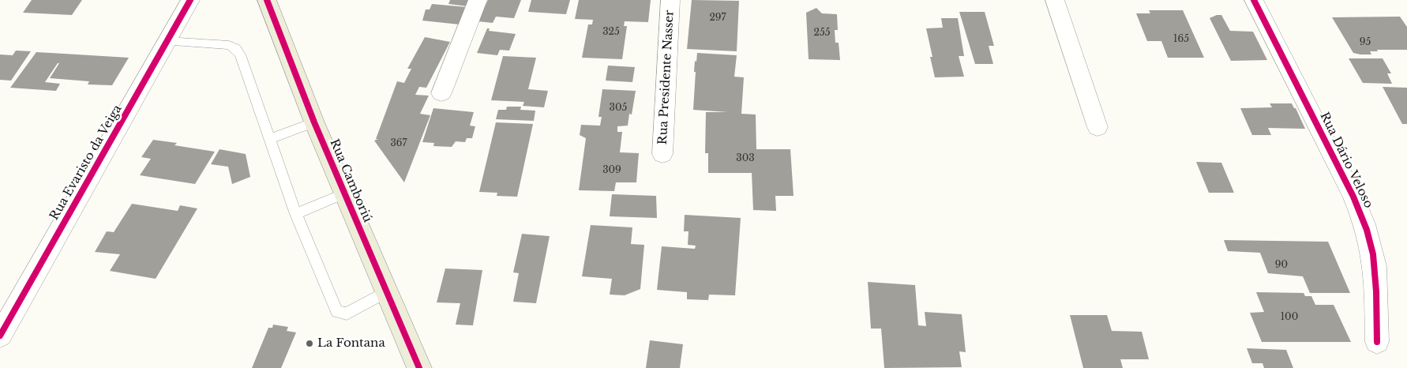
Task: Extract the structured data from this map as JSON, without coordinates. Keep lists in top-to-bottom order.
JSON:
{
  "streets": {
    "main road": ["Rua Camboriú"],
    "street": ["Rua Presidente Nasser", "Rua Dário Veloso", "Rua Evaristo da Veiga"]
  },
  "places": ["La Fontana"],
  "house_numbers": [
    "297",
    "325",
    "255",
    "165",
    "95",
    "305",
    "367",
    "303",
    "309",
    "90",
    "100"
  ]
}
